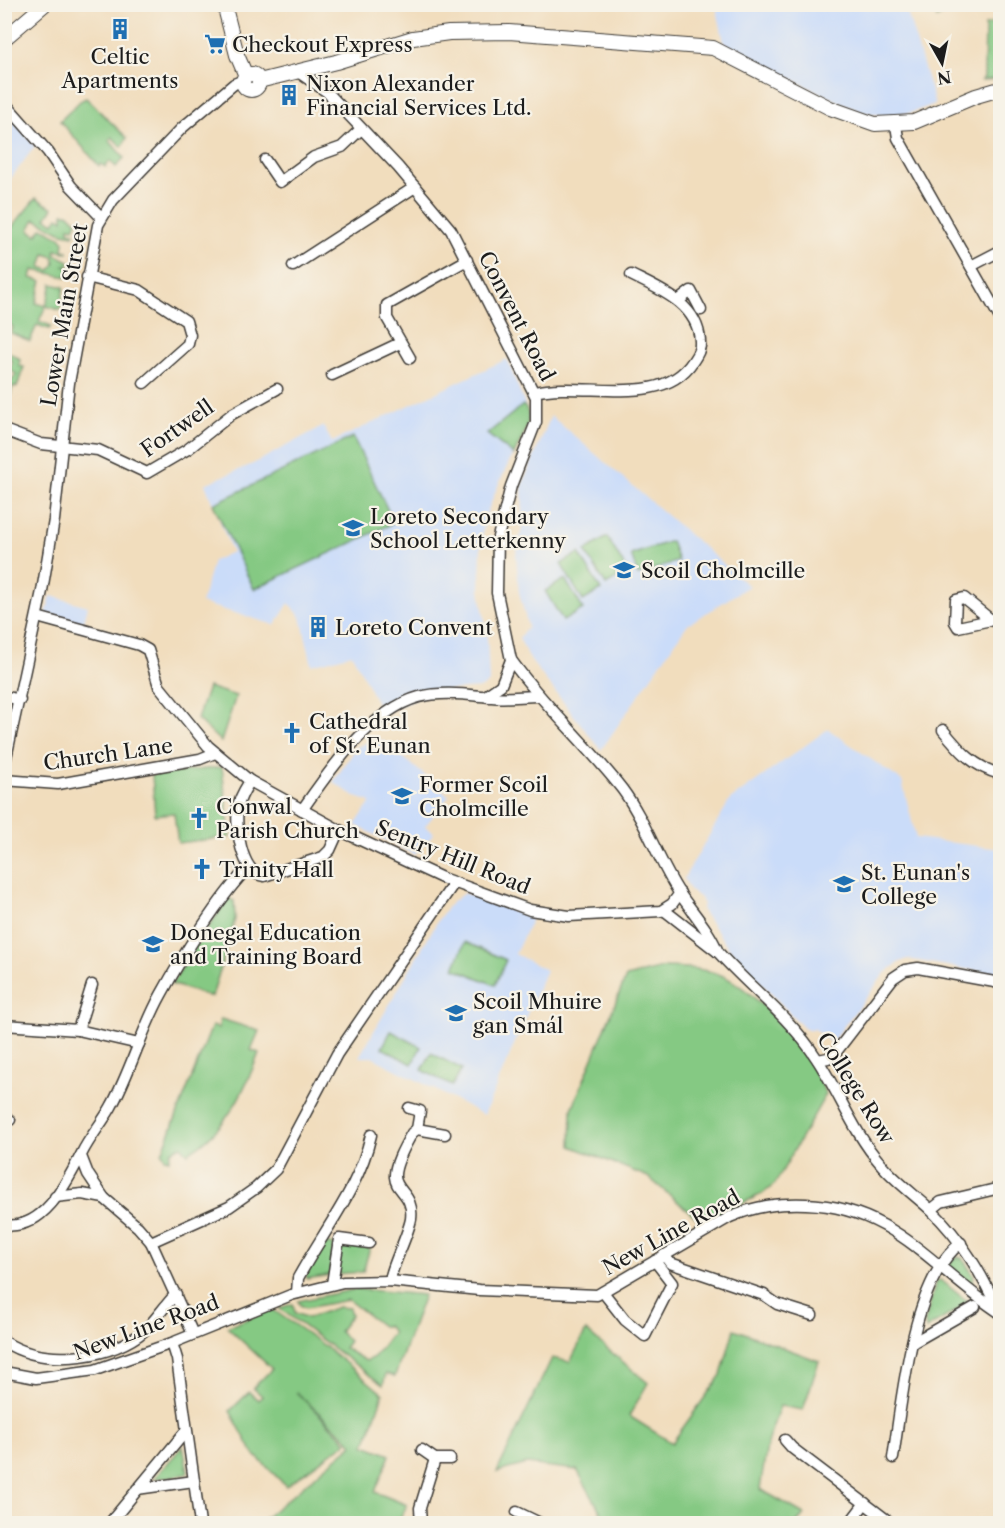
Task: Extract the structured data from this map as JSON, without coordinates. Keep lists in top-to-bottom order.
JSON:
{
  "streets": {
    "street": [
      "Lower Main Street",
      "Convent Road",
      "Fortwell",
      "Church Lane",
      "Sentry Hill Road",
      "College Row",
      "New Line Road"
    ]
  },
  "crossings": [
    ["Lower Main Street", "Fortwell"],
    ["Lower Main Street", "Sentry Hill Road"],
    ["Convent Road", "College Row"],
    ["Church Lane", "Sentry Hill Road"],
    ["Sentry Hill Road", "College Row"],
    ["College Row", "New Line Road"]
  ],
  "places": {
    "building": ["Celtic Apartments", "Nixon Alexander Financial Services Ltd.", "Loreto Convent"],
    "supermarket": ["Checkout Express"],
    "school or university": [
      "Loreto Secondary School Letterkenny",
      "Scoil Cholmcille",
      "Former Scoil Cholmcille",
      "St. Eunan's College",
      "Donegal Education and Training Board",
      "Scoil Mhuire gan Smál"
    ],
    "church": ["Cathedral of St. Eunan", "Conwal Parish Church", "Trinity Hall"]
  },
  "north": "bottom"
}
